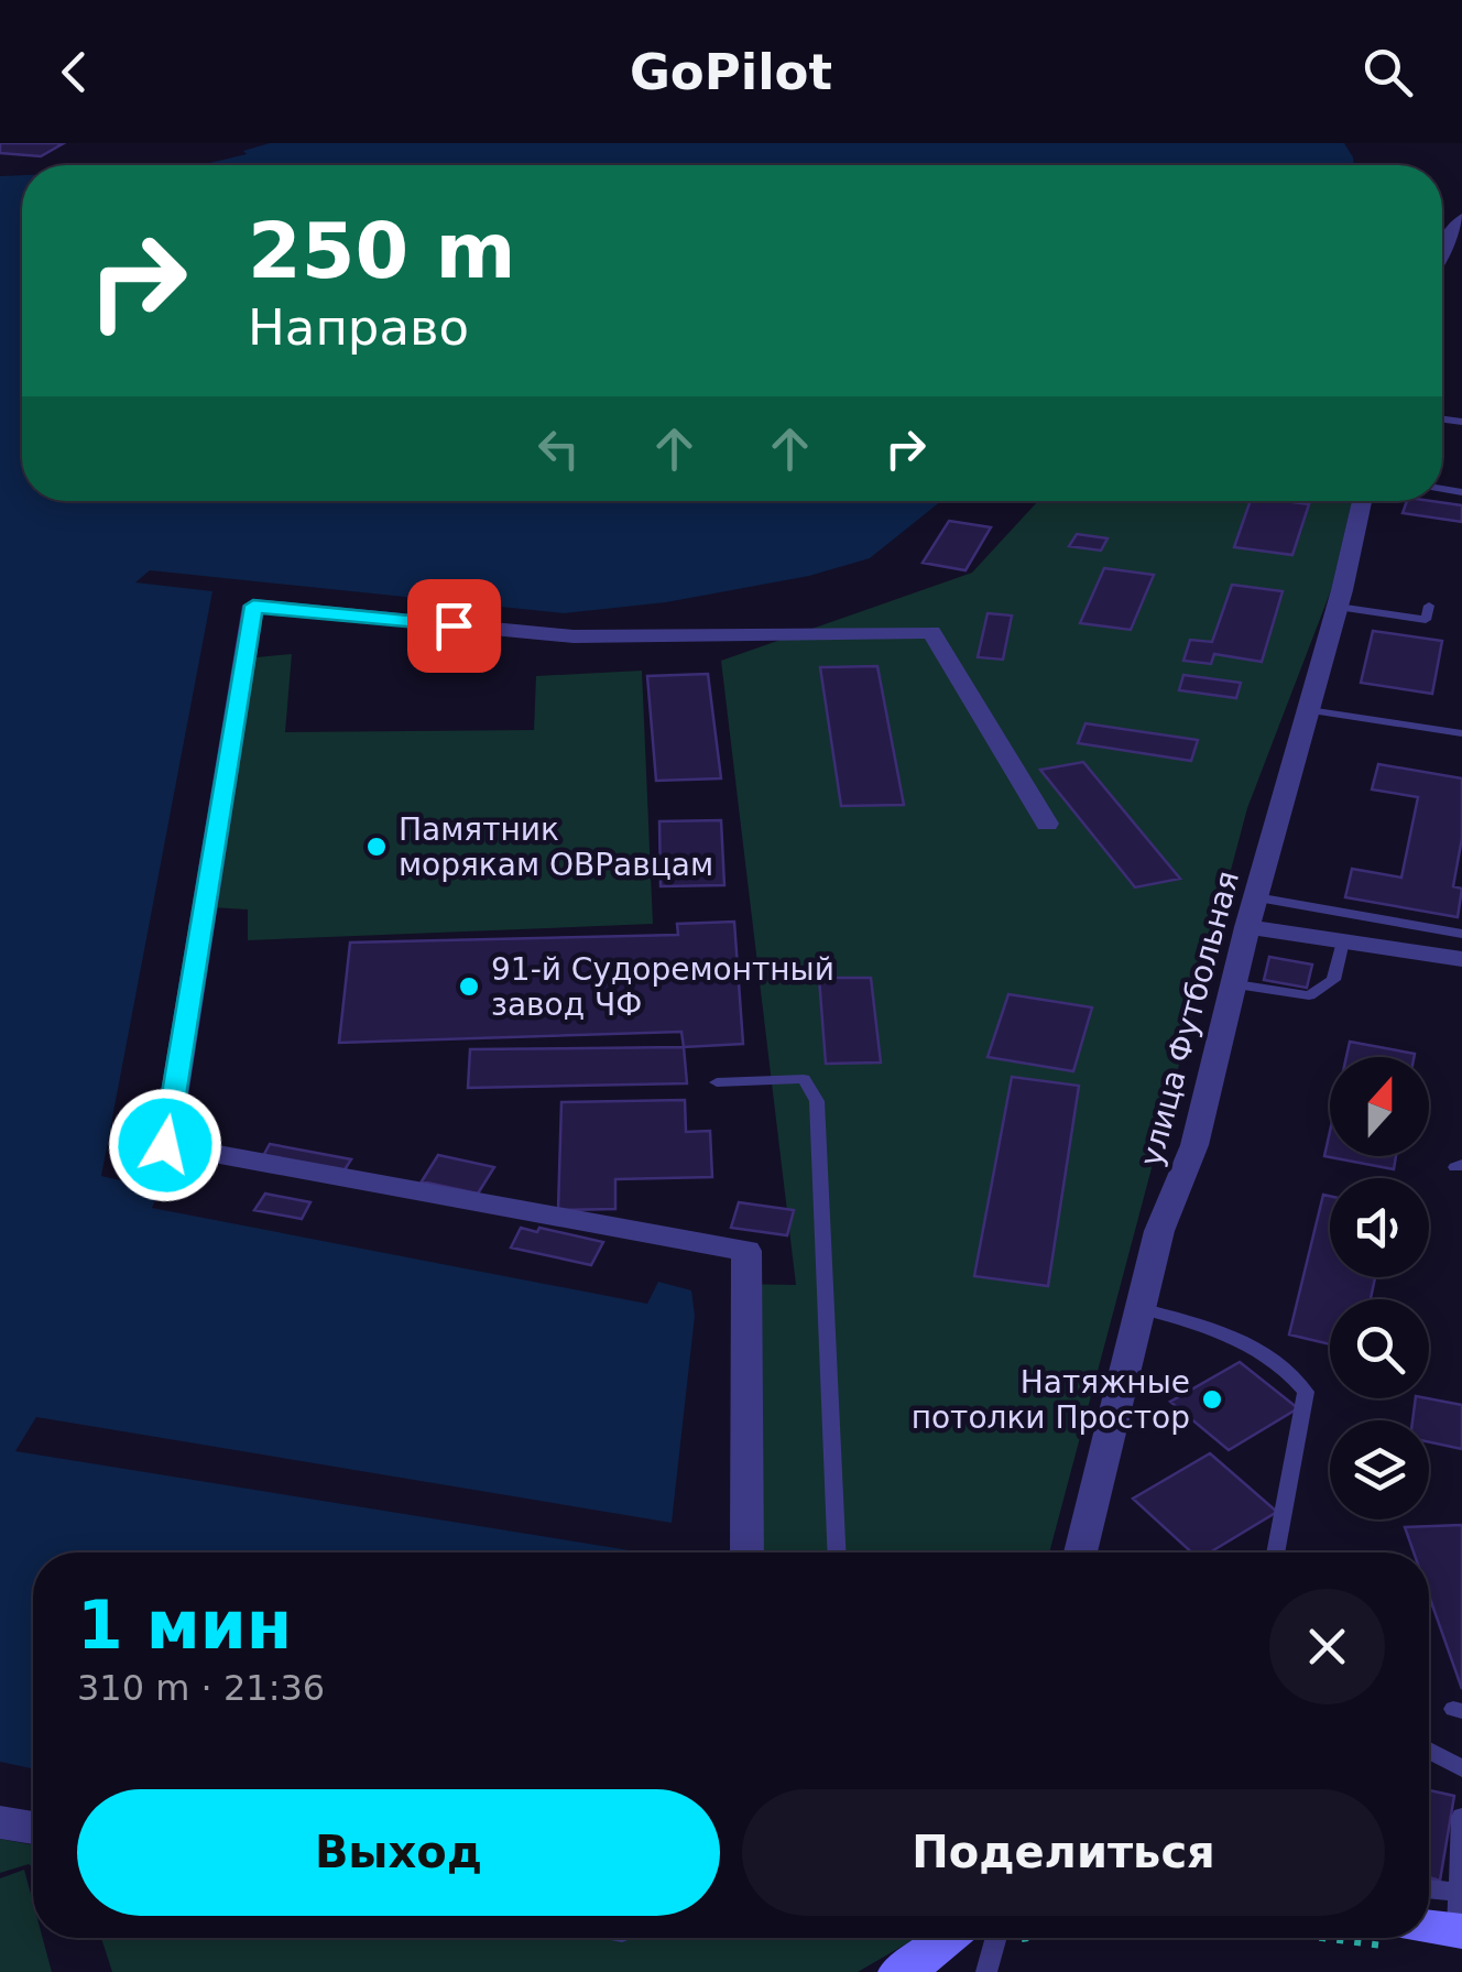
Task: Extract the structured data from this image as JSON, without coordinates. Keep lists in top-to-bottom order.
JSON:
{
  "streets": {
    "street": ["улица Футбольная"]
  },
  "places": ["Памятник морякам ОВРавцам", "91-й Судоремонтный завод ЧФ", "Натяжные потолки Простор"],
  "north": "top",
  "page": {
    "header": "GoPilot",
    "turn": ["250 m", "Направо"],
    "heading": ["1 мин", "310 m · 21:36"],
    "buttons": ["Выход", "Поделиться"]
  }
}
